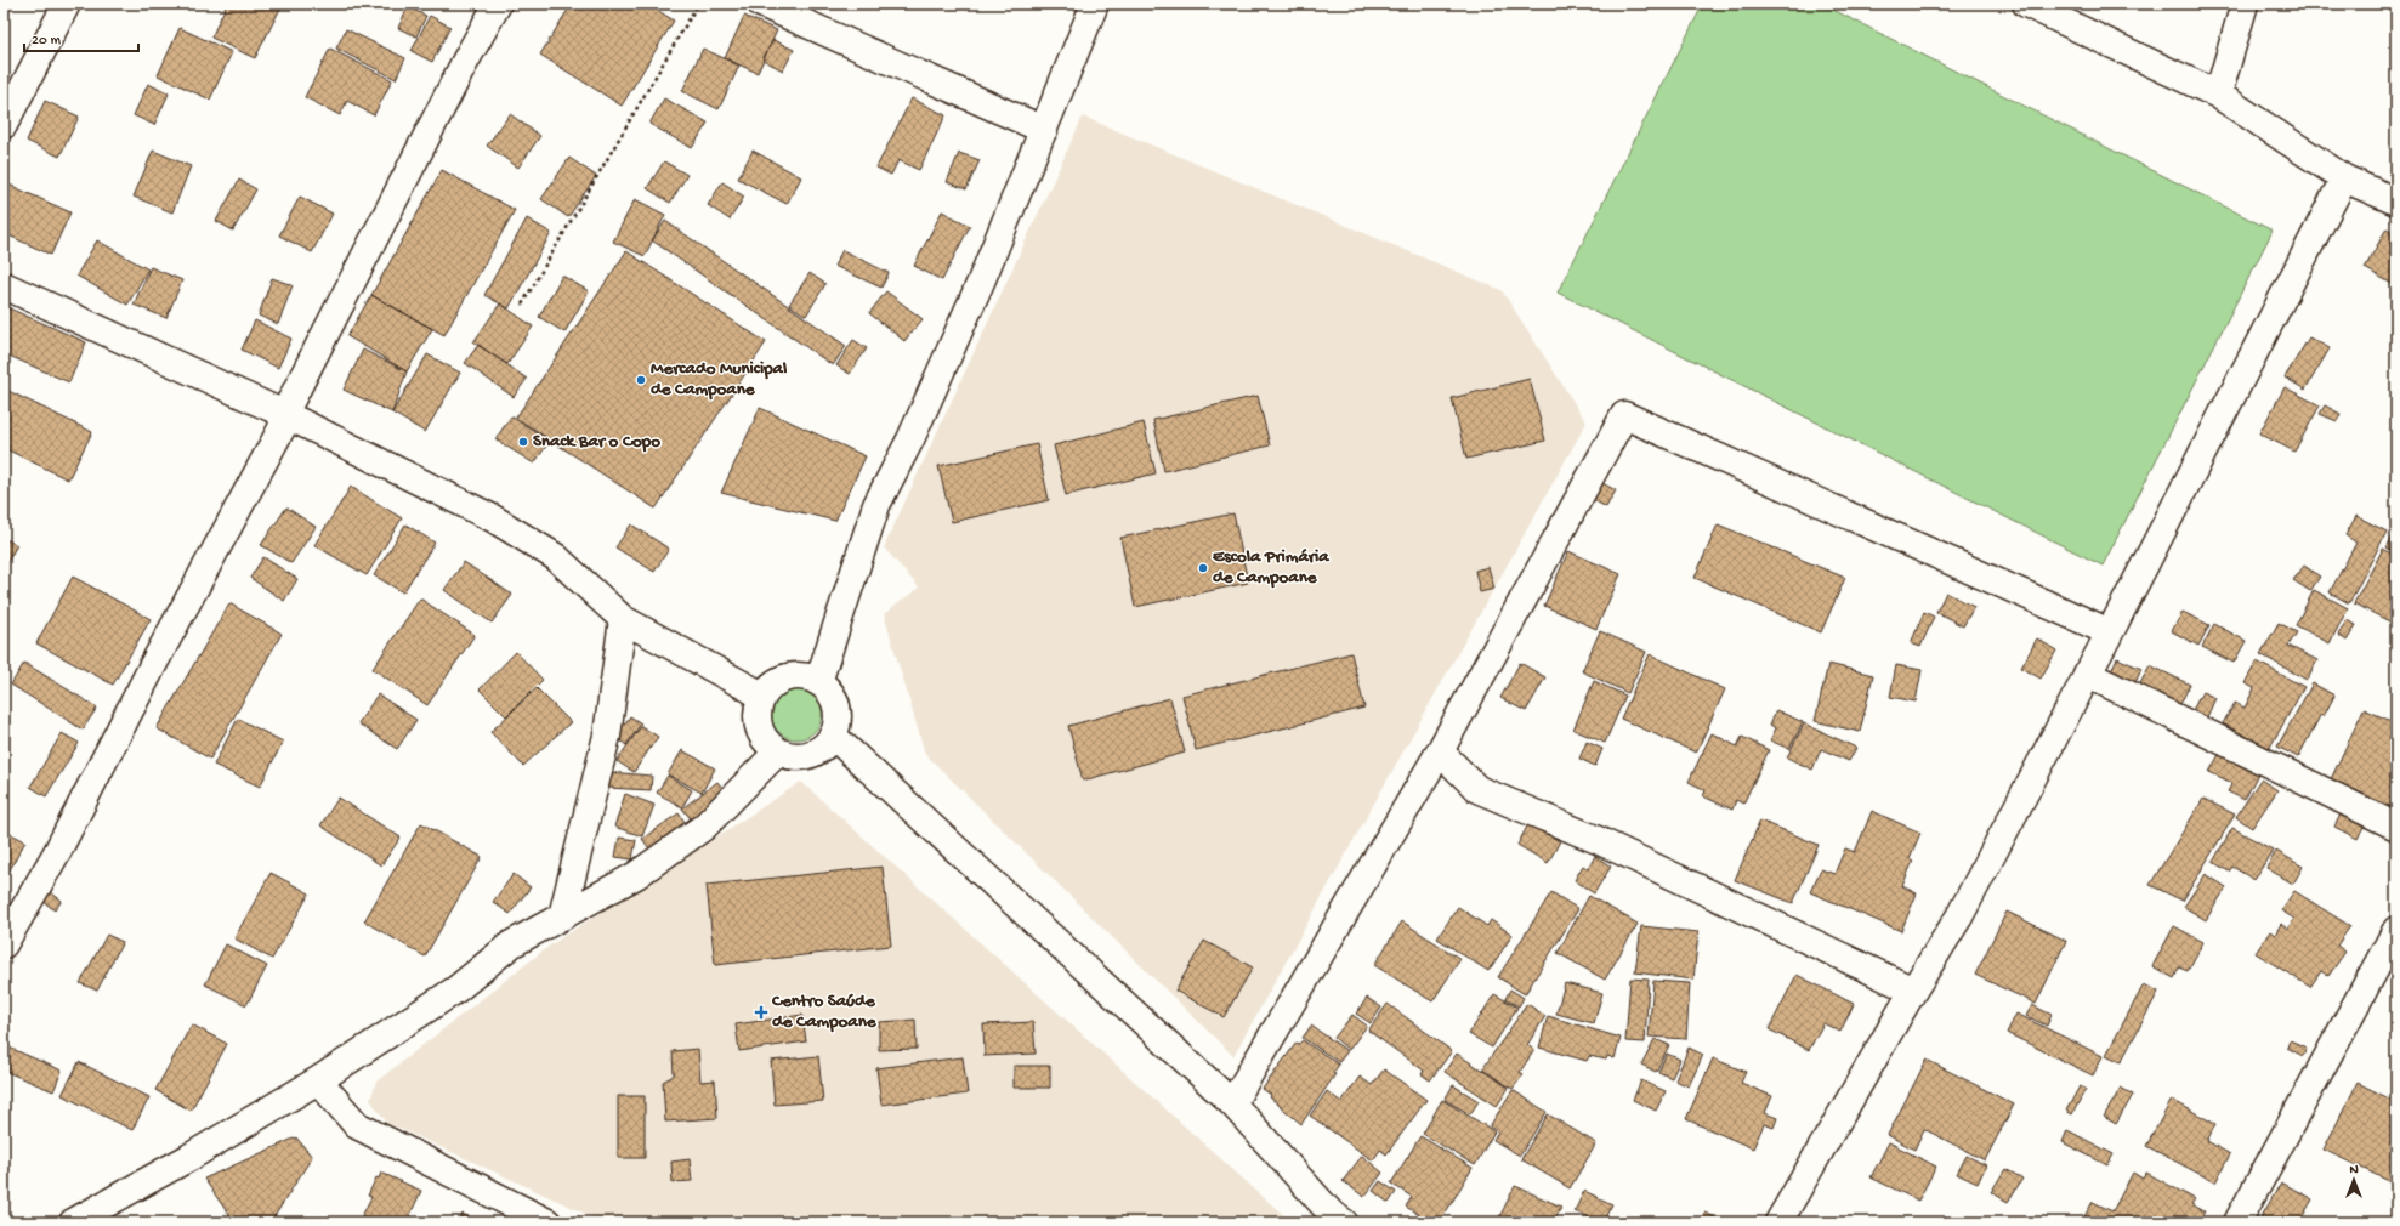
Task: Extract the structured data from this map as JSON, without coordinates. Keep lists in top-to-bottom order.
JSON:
{
  "places": {
    "other": ["Mercado Municipal de Campoane", "Snack Bar o Copo", "Escola Primária de Campoane"],
    "health": ["Centro Saúde de Campoane"]
  },
  "scale_bar": "20 m",
  "north": "top"
}
